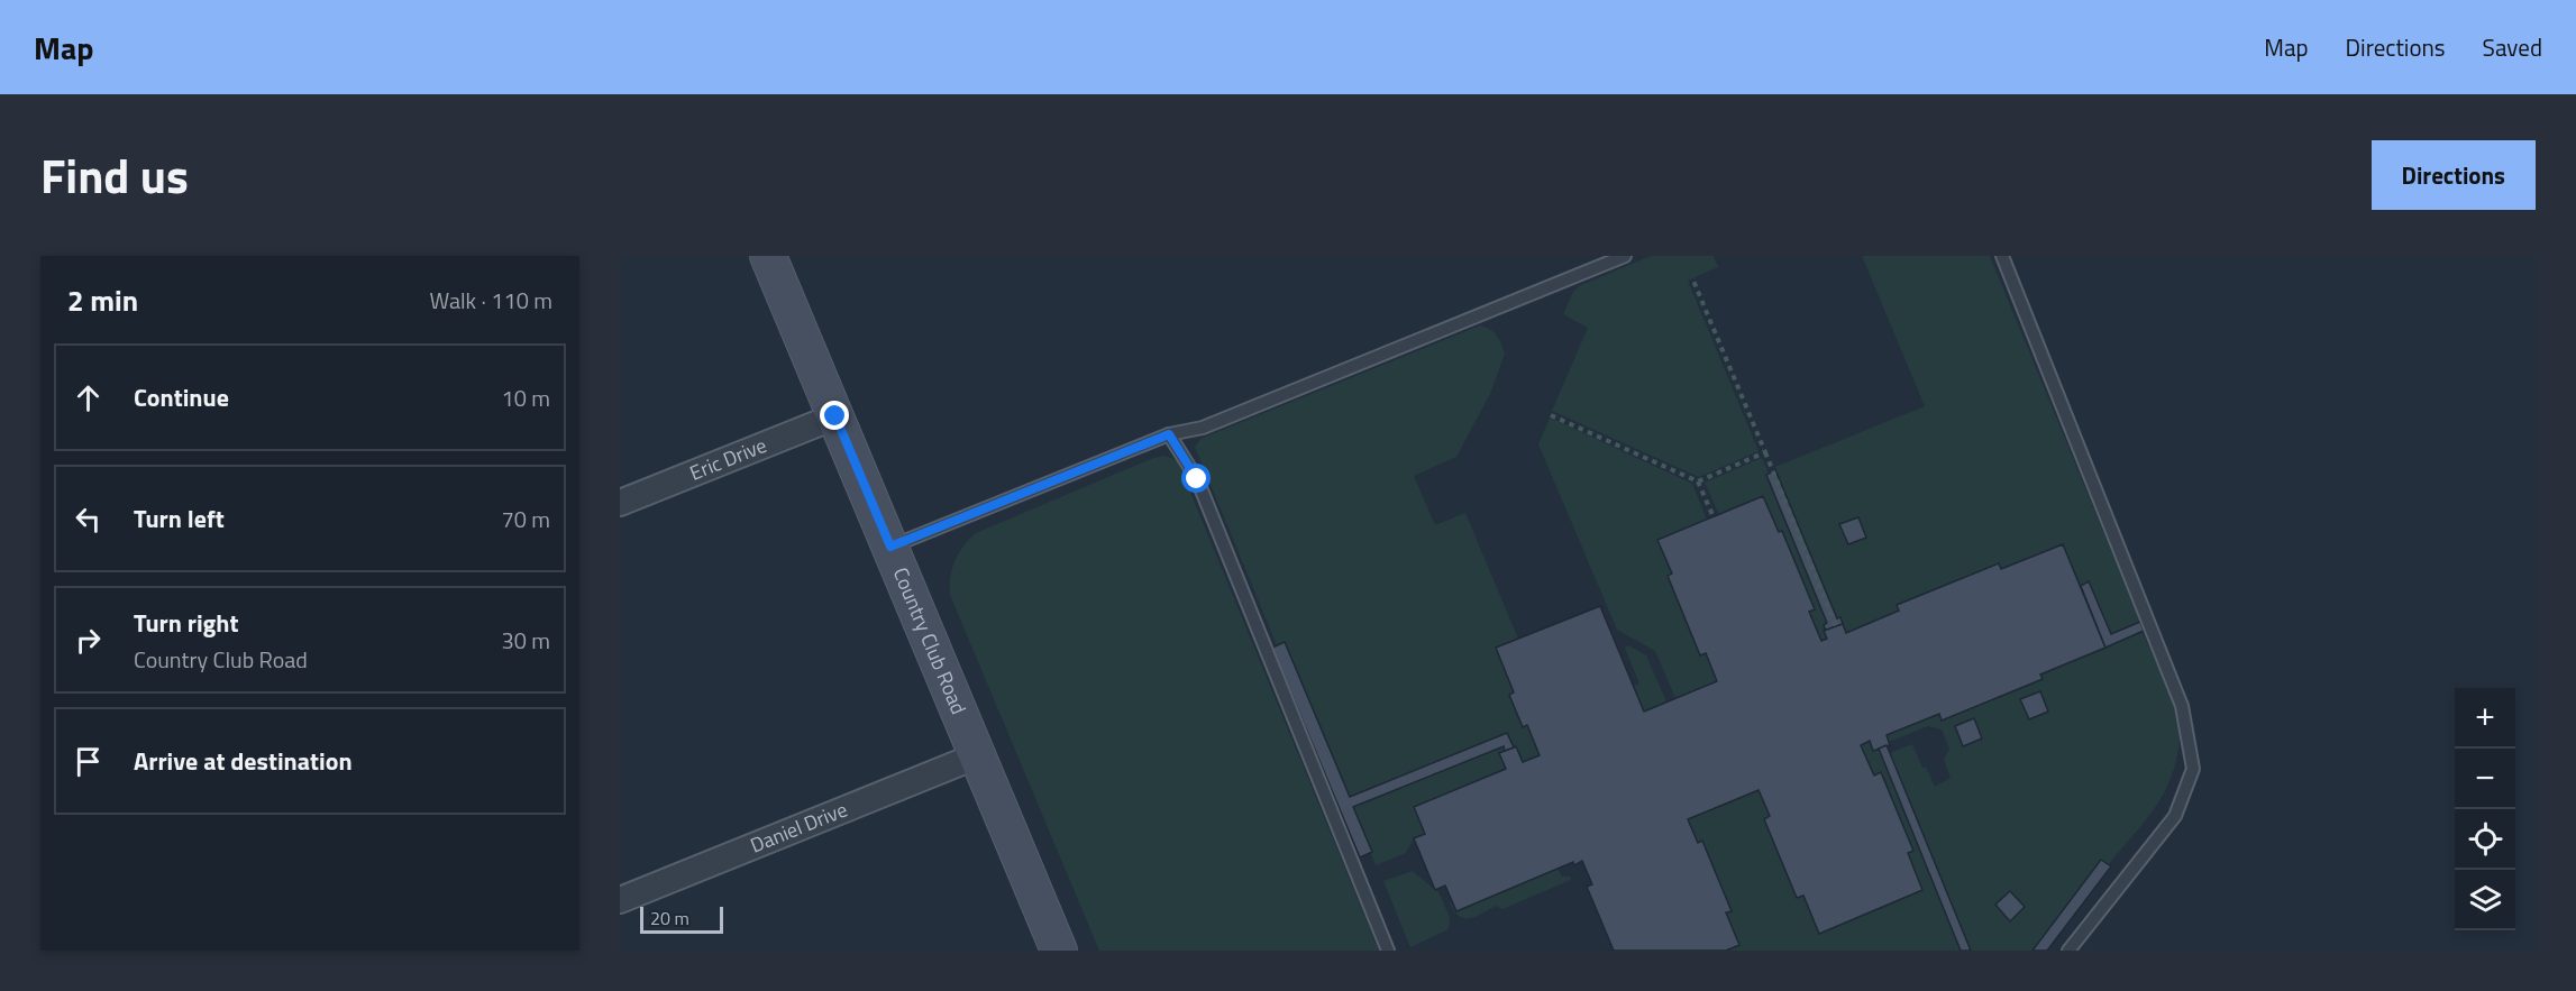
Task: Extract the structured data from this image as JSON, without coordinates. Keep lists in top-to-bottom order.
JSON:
{
  "streets": {
    "street": ["Eric Drive", "Country Club Road", "Daniel Drive"]
  },
  "crossings": [
    ["Eric Drive", "Country Club Road"],
    ["Country Club Road", "Daniel Drive"]
  ],
  "scale_bar": "20 m",
  "page": {
    "header": "Map",
    "nav": ["Map", "Directions", "Saved"],
    "title": "Find us",
    "buttons": "Directions",
    "heading": ["2 min", "Walk · 110 m"],
    "list": [
      ["Continue", "10 m"],
      ["Turn left", "70 m"],
      ["Turn right", "Country Club Road", "30 m"],
      "Arrive at destination"
    ],
    "map_buttons": ["+", "−"],
    "scale": "20 m"
  }
}
